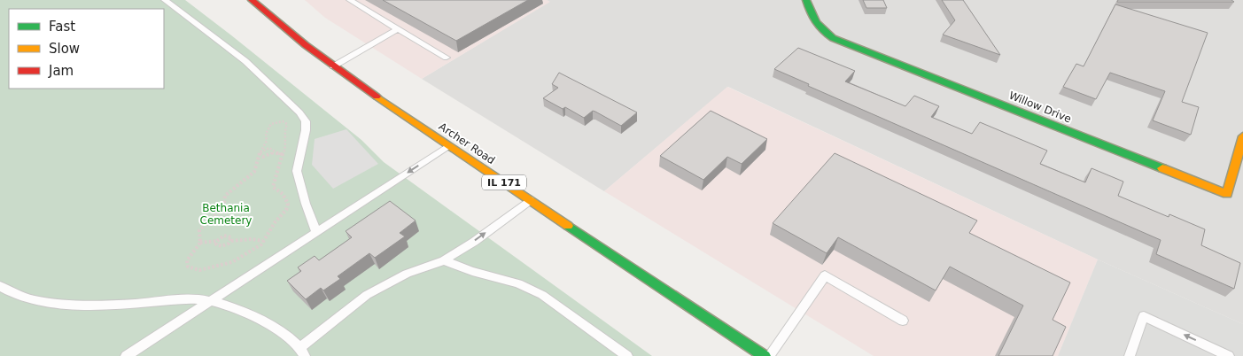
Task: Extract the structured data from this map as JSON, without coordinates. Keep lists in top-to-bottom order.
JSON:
{
  "streets": {
    "main road": ["Willow Drive", "Archer Road", "IL 171"]
  },
  "parks": ["Bethania Cemetery"],
  "legend": ["Fast", "Slow", "Jam"]
}
